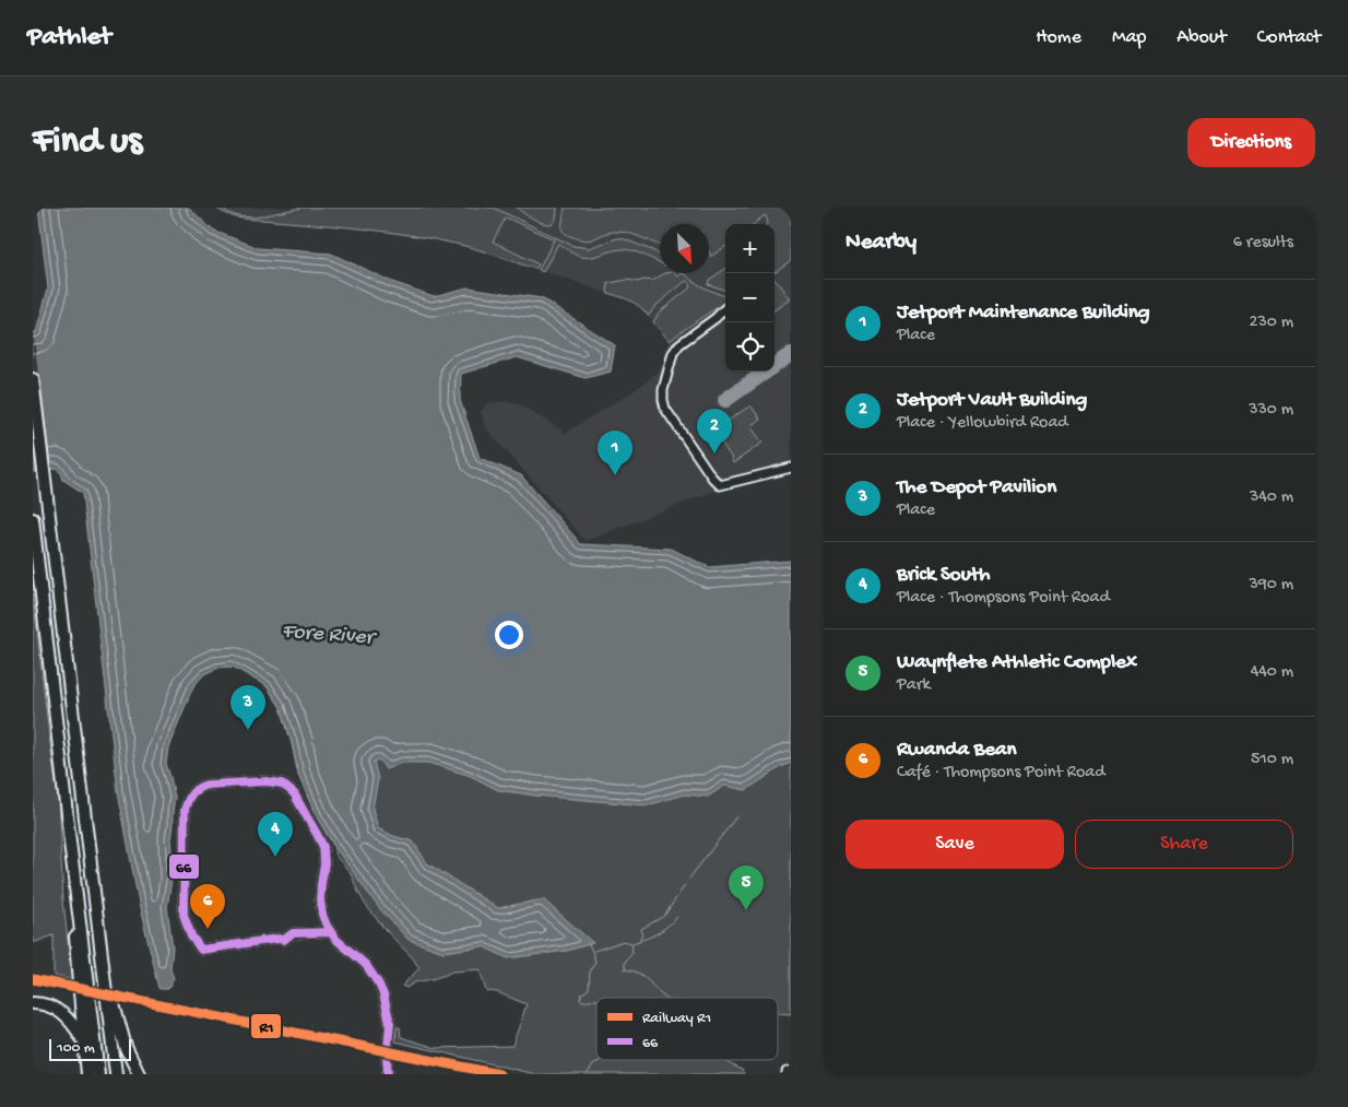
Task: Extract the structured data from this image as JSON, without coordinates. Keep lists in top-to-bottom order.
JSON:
{
  "water": ["Fore River"],
  "lines": ["transit line 66", "rail line R1"],
  "legend": ["Railway R1", "66"],
  "scale_bar": "100 m",
  "north": "bottom right",
  "page": {
    "header": "Pathlet",
    "nav": [
      "Home",
      "Map",
      "About",
      "Contact"
    ],
    "buttons": [
      "Directions",
      ["Save", "Share"]
    ],
    "title": "Find us",
    "heading": ["Nearby", "6 results"],
    "map_buttons": ["+", "−"],
    "list": [
      {
        "mark": "1",
        "name": "Jetport Maintenance Building",
        "note": "Place",
        "value": "230 m"
      },
      {
        "mark": "2",
        "name": "Jetport Vault Building",
        "note": "Place · Yellowbird Road",
        "value": "330 m"
      },
      {
        "mark": "3",
        "name": "The Depot Pavilion",
        "note": "Place",
        "value": "340 m"
      },
      {
        "mark": "4",
        "name": "Brick South",
        "note": "Place · Thompsons Point Road",
        "value": "390 m"
      },
      {
        "mark": "5",
        "name": "Waynflete Athletic Complex",
        "note": "Park",
        "value": "440 m"
      },
      {
        "mark": "6",
        "name": "Rwanda Bean",
        "note": "Café · Thompsons Point Road",
        "value": "510 m"
      }
    ],
    "pins": [
      "2",
      "1",
      "3",
      "4",
      "5",
      "6"
    ],
    "scale": "100 m"
  }
}
